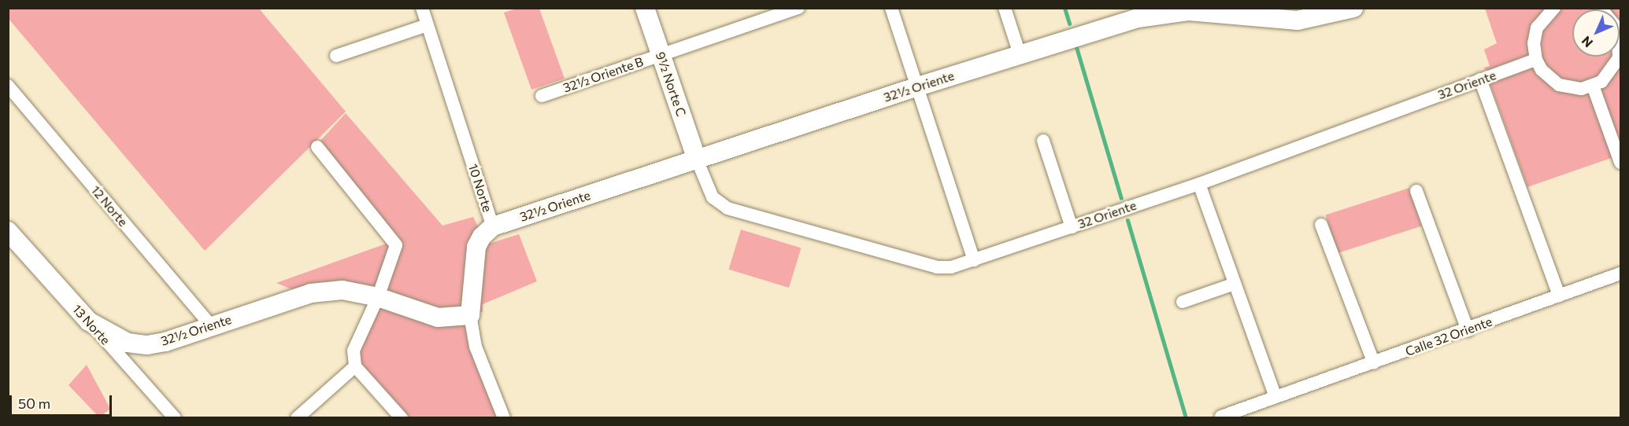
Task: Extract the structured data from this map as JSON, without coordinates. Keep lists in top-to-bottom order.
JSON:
{
  "streets": {
    "street": [
      "32½ Oriente B",
      "9½ Norte C",
      "32 Oriente",
      "32½ Oriente",
      "10 Norte",
      "12 Norte",
      "13 Norte",
      "Calle 32 Oriente"
    ]
  },
  "crossings": [
    ["32½ Oriente B", "9½ Norte C"],
    ["9½ Norte C", "32 Oriente"],
    ["9½ Norte C", "32½ Oriente"],
    ["32 Oriente", "32½ Oriente"],
    ["32½ Oriente", "10 Norte"],
    ["32½ Oriente", "12 Norte"],
    ["32½ Oriente", "13 Norte"]
  ],
  "scale_bar": "50 m",
  "north": "bottom left"
}
